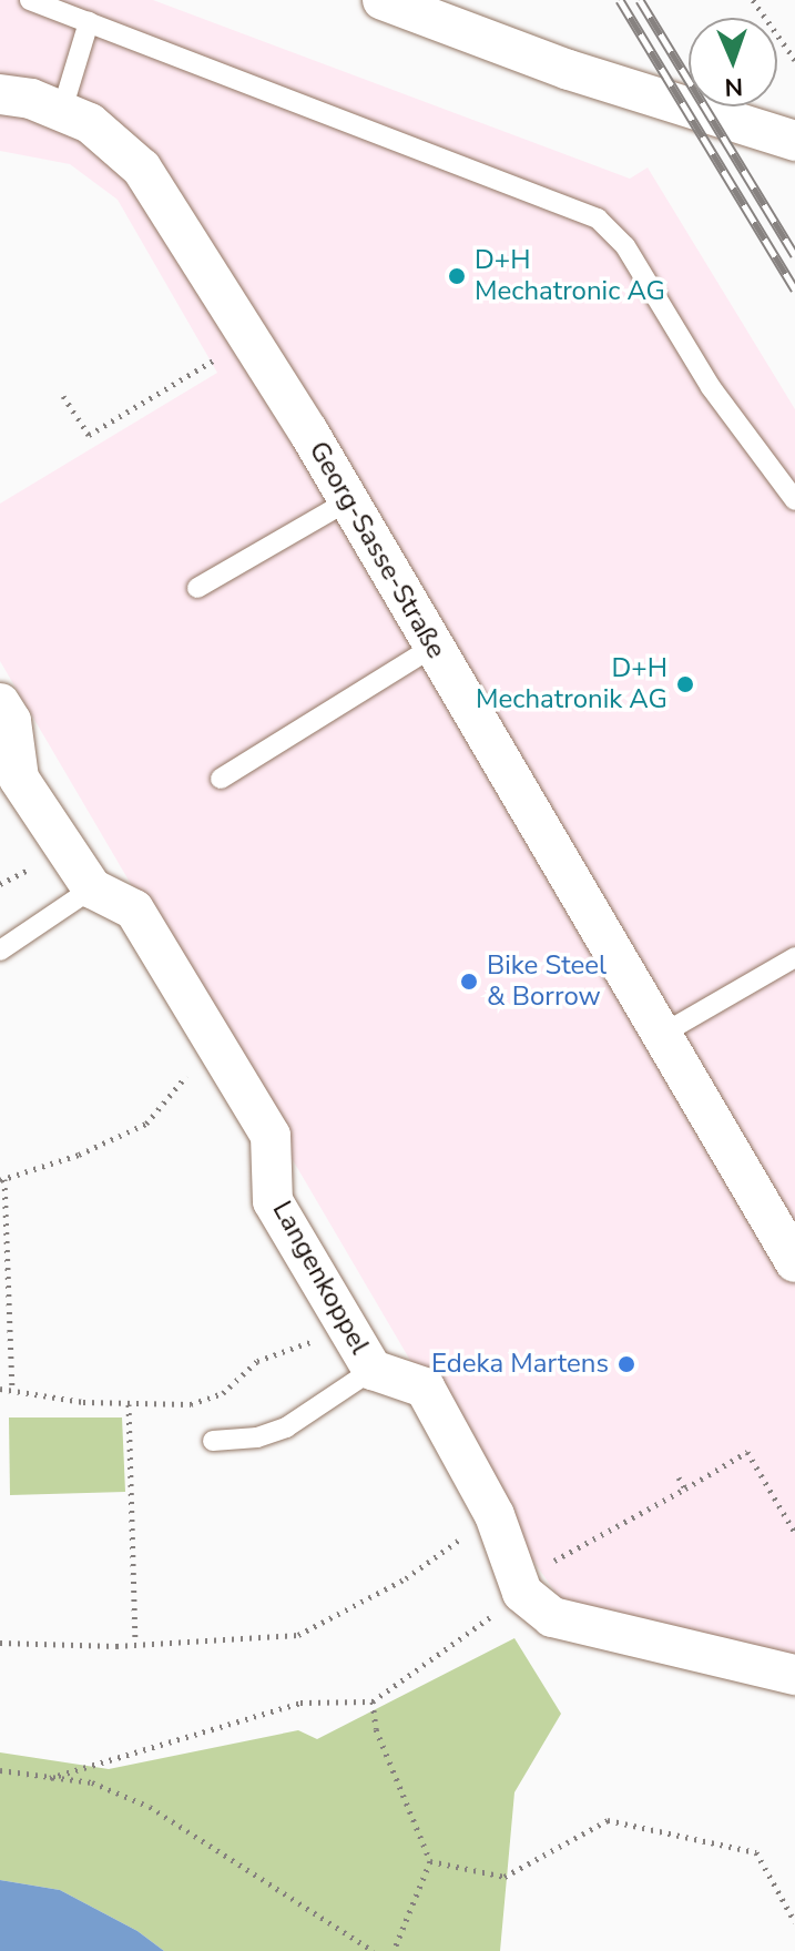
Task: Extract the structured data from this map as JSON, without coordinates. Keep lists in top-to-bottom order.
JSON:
{
  "streets": {
    "street": ["Georg-Sasse-Straße", "Langenkoppel"]
  },
  "places": [
    "D+H Mechatronic AG",
    "D+H Mechatronik AG",
    "Bike Steel & Borrow",
    "Edeka Martens"
  ],
  "north": "bottom"
}
